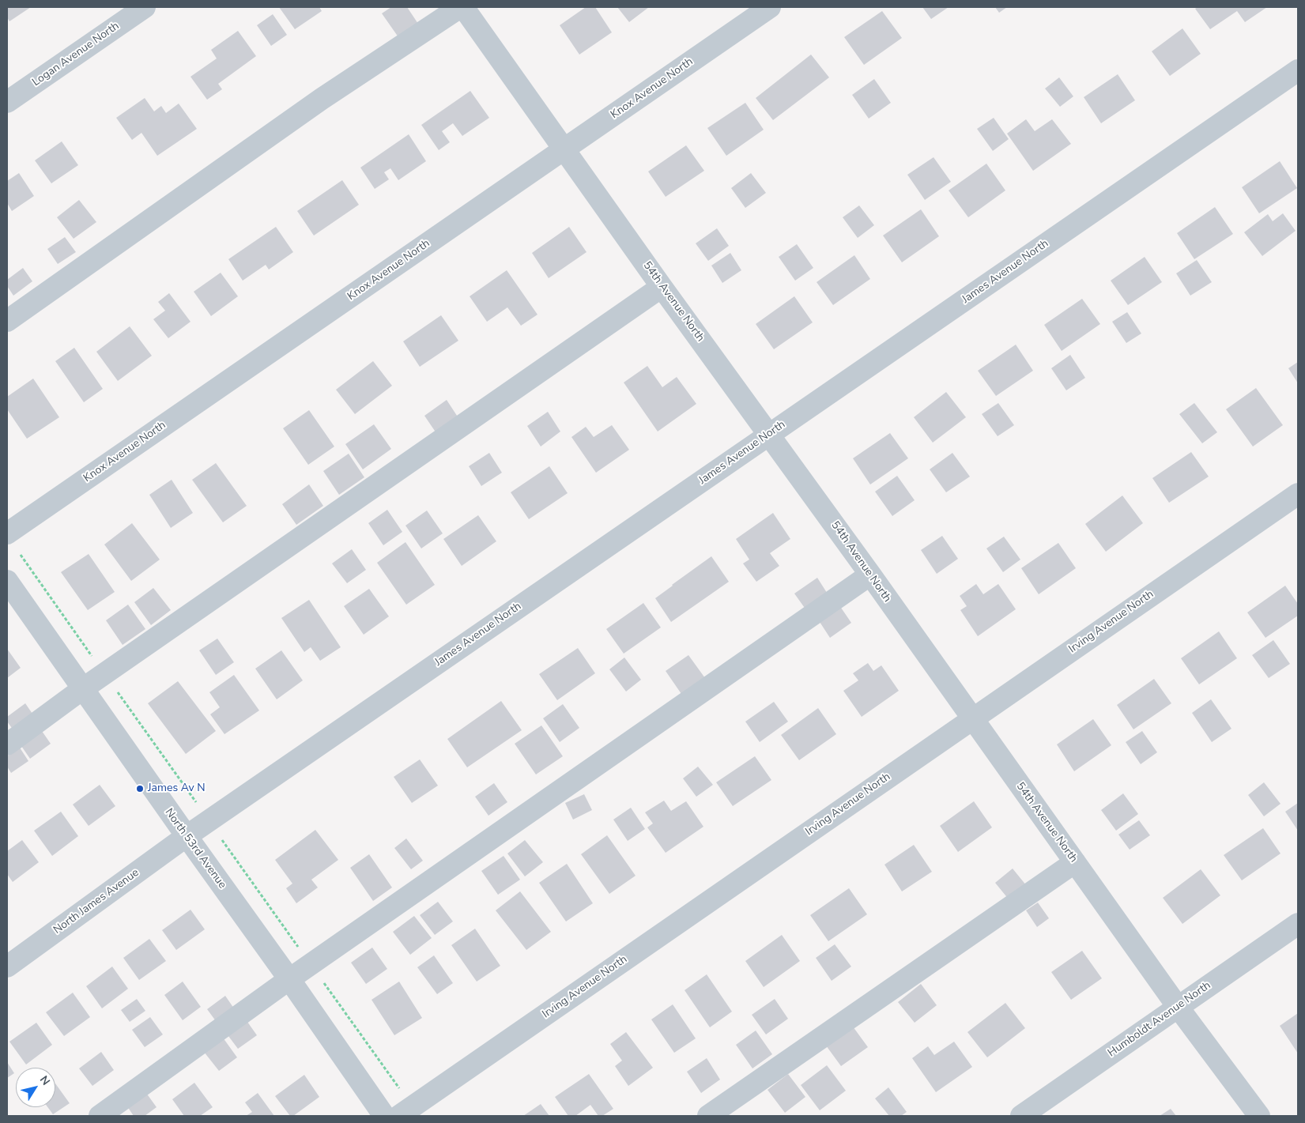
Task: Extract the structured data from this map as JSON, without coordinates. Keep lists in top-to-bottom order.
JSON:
{
  "streets": {
    "street": [
      "Logan Avenue North",
      "Knox Avenue North",
      "James Avenue North",
      "54th Avenue North",
      "Irving Avenue North",
      "North 53rd Avenue",
      "North James Avenue",
      "Humboldt Avenue North"
    ]
  },
  "crossings": [
    ["Knox Avenue North", "54th Avenue North"],
    ["James Avenue North", "54th Avenue North"],
    ["James Avenue North", "North 53rd Avenue"],
    ["James Avenue North", "North James Avenue"],
    ["54th Avenue North", "Irving Avenue North"],
    ["54th Avenue North", "Humboldt Avenue North"],
    ["North 53rd Avenue", "North James Avenue"]
  ],
  "places": ["James Av N"],
  "north": "top right"
}
